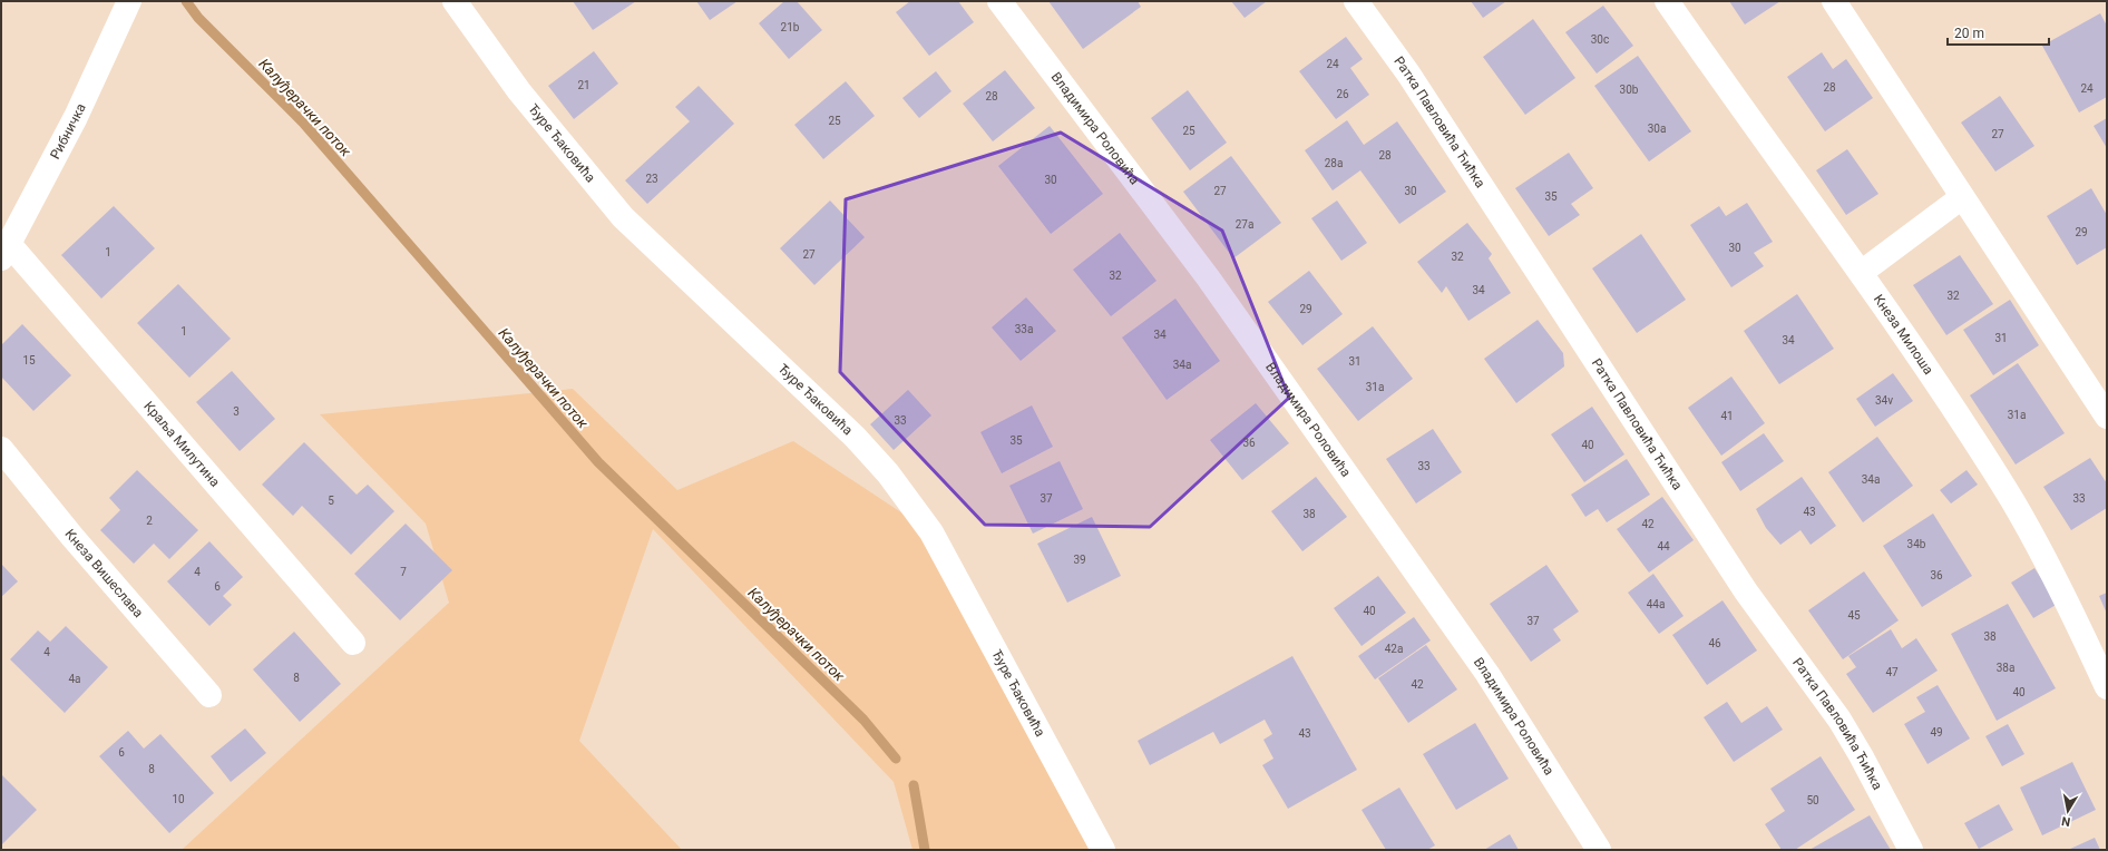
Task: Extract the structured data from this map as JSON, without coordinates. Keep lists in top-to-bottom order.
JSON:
{
  "streets": {
    "street": [
      "Ратка Павловића Ћићка",
      "Владимира Роловића",
      "Рибничка",
      "Ђуре Ђаковића",
      "Кнеза Милоша",
      "Краља Милутина",
      "Кнеза Вишеслава"
    ]
  },
  "crossings": [
    ["Рибничка", "Краља Милутина"]
  ],
  "water": ["Калуђерачки поток"],
  "house_numbers": [
    "21b",
    "30c",
    "24",
    "21",
    "28",
    "24",
    "30b",
    "26",
    "28",
    "25",
    "30a",
    "25",
    "27",
    "28",
    "28a",
    "23",
    "30",
    "27",
    "30",
    "35",
    "27a",
    "29",
    "30",
    "1",
    "27",
    "32",
    "32",
    "34",
    "32",
    "29",
    "33a",
    "1",
    "34",
    "31",
    "34",
    "15",
    "31",
    "34a",
    "31a",
    "34v",
    "3",
    "31a",
    "41",
    "33",
    "35",
    "36",
    "40",
    "33",
    "34a",
    "37",
    "33",
    "5",
    "43",
    "38",
    "2",
    "42",
    "34b",
    "44",
    "39",
    "4",
    "7",
    "36",
    "6",
    "44a",
    "40",
    "45",
    "37",
    "38",
    "46",
    "42a",
    "4",
    "38a",
    "47",
    "8",
    "4a",
    "42",
    "40",
    "49",
    "43",
    "6",
    "8",
    "10",
    "50"
  ],
  "scale_bar": "20 m",
  "north": "bottom"
}
